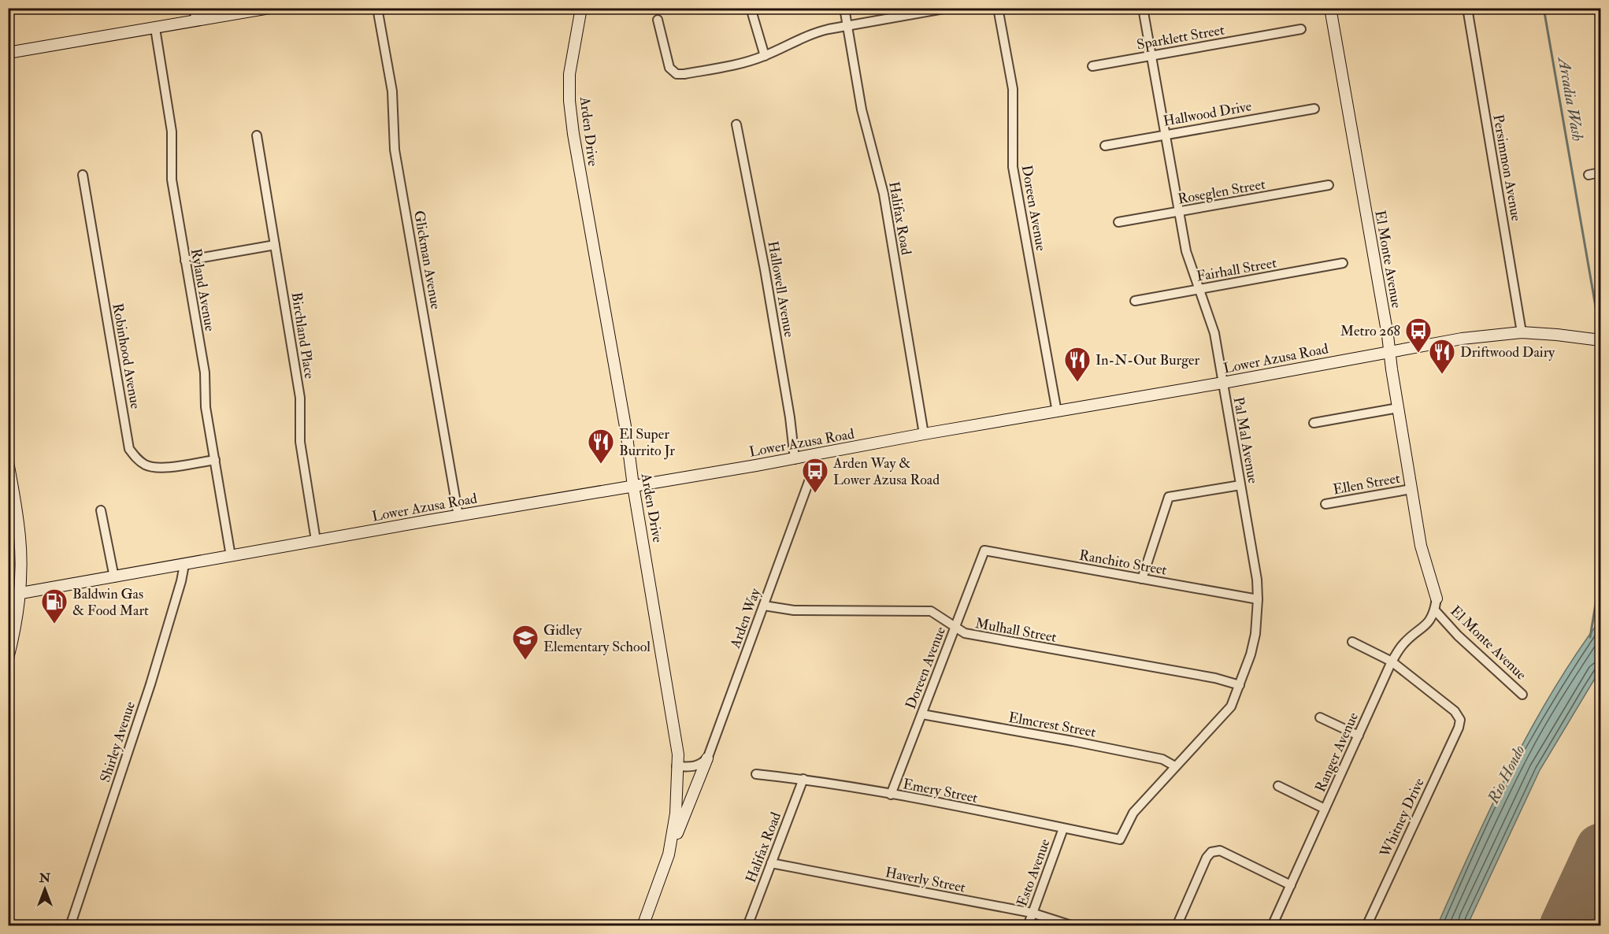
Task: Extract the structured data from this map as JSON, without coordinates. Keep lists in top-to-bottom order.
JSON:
{
  "streets": {
    "street": [
      "Sparklett Street",
      "Hallwood Drive",
      "Arden Drive",
      "Persimmon Avenue",
      "Roseglen Street",
      "Doreen Avenue",
      "Halifax Road",
      "El Monte Avenue",
      "Glickman Avenue",
      "Fairhall Street",
      "Hallowell Avenue",
      "Ryland Avenue",
      "Birchland Place",
      "Robinhood Avenue",
      "Lower Azusa Road",
      "Pal Mal Avenue",
      "Ellen Street",
      "Ranchito Street",
      "Arden Way",
      "Mulhall Street",
      "Elmcrest Street",
      "Shirley Avenue",
      "Ranger Avenue",
      "Emery Street",
      "Whitney Drive",
      "Esto Avenue",
      "Haverly Street"
    ]
  },
  "crossings": [
    ["Sparklett Street", "Pal Mal Avenue"],
    ["Hallwood Drive", "Pal Mal Avenue"],
    ["Arden Drive", "Lower Azusa Road"],
    ["Persimmon Avenue", "Lower Azusa Road"],
    ["Roseglen Street", "Pal Mal Avenue"],
    ["Doreen Avenue", "Lower Azusa Road"],
    ["Doreen Avenue", "Ranchito Street"],
    ["Doreen Avenue", "Mulhall Street"],
    ["Doreen Avenue", "Elmcrest Street"],
    ["Doreen Avenue", "Emery Street"],
    ["Halifax Road", "Lower Azusa Road"],
    ["Halifax Road", "Emery Street"],
    ["Halifax Road", "Haverly Street"],
    ["El Monte Avenue", "Lower Azusa Road"],
    ["El Monte Avenue", "Ellen Street"],
    ["El Monte Avenue", "Ranger Avenue"],
    ["Glickman Avenue", "Lower Azusa Road"],
    ["Fairhall Street", "Pal Mal Avenue"],
    ["Hallowell Avenue", "Lower Azusa Road"],
    ["Ryland Avenue", "Robinhood Avenue"],
    ["Ryland Avenue", "Lower Azusa Road"],
    ["Birchland Place", "Lower Azusa Road"],
    ["Lower Azusa Road", "Pal Mal Avenue"],
    ["Lower Azusa Road", "Arden Way"],
    ["Lower Azusa Road", "Shirley Avenue"],
    ["Pal Mal Avenue", "Ranchito Street"],
    ["Pal Mal Avenue", "Mulhall Street"],
    ["Pal Mal Avenue", "Elmcrest Street"],
    ["Pal Mal Avenue", "Emery Street"],
    ["Arden Way", "Mulhall Street"],
    ["Ranger Avenue", "Whitney Drive"],
    ["Emery Street", "Esto Avenue"],
    ["Esto Avenue", "Haverly Street"]
  ],
  "water": ["Arcadia Wash", "Rio Hondo"],
  "places": {
    "bus stop": ["Metro 268", "Arden Way & Lower Azusa Road"],
    "restaurant": ["Driftwood Dairy", "In-N-Out Burger", "El Super Burrito Jr"],
    "fuel station": ["Baldwin Gas & Food Mart"],
    "school or university": ["Gidley Elementary School"]
  },
  "north": "top"
}
